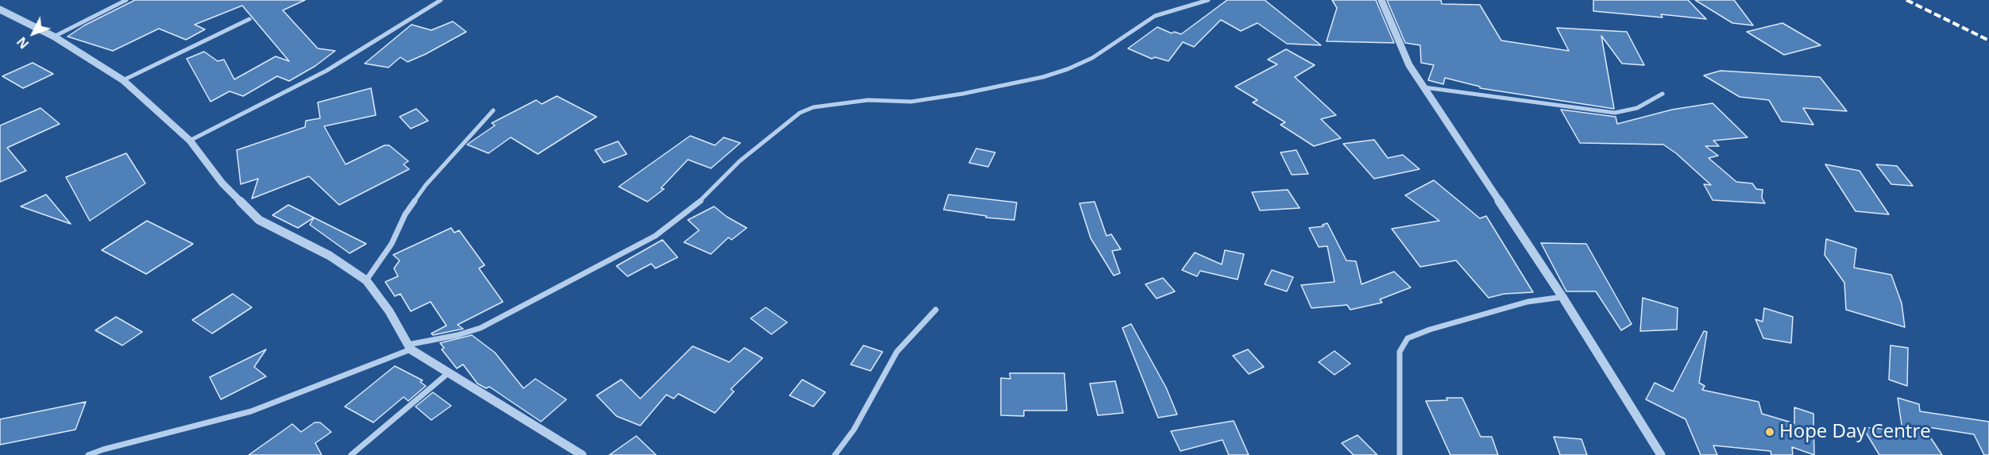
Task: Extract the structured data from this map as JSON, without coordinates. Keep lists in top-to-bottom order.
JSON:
{
  "places": ["Hope Day Centre"],
  "north": "bottom left"
}
